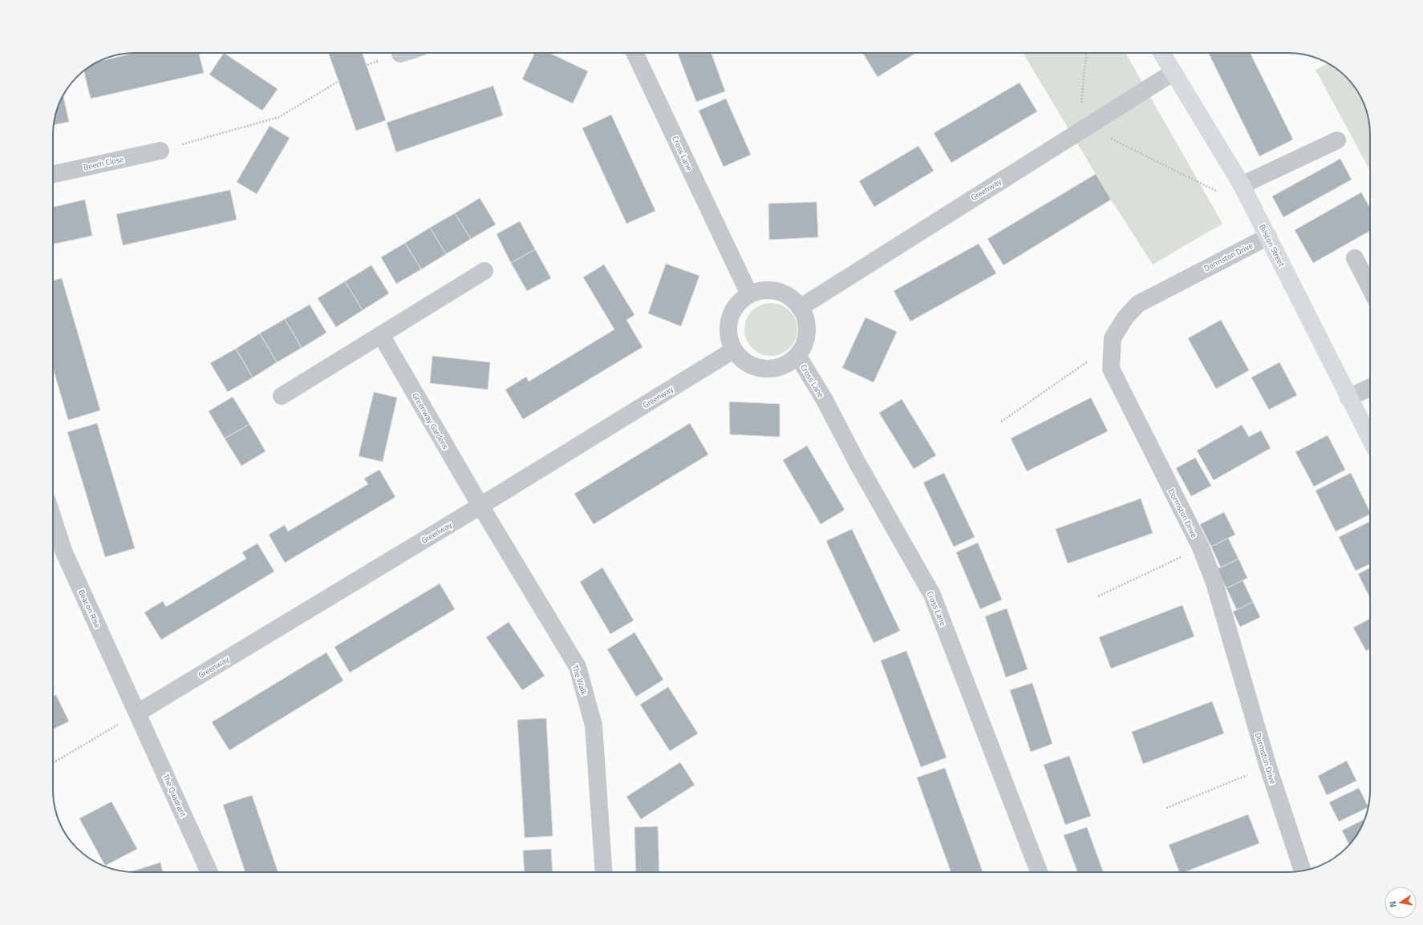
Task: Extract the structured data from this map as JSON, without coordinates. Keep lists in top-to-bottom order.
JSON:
{
  "streets": {
    "main road": ["Bilston Street"],
    "street": [
      "Cross Lane",
      "Beech Close",
      "Greenway",
      "Dormston Drive",
      "Greenway Gardens",
      "Beacon Rise",
      "The Walk",
      "The Quadrant"
    ]
  },
  "crossings": [
    ["Cross Lane", "Greenway"],
    ["Greenway", "Bilston Street"],
    ["Greenway", "Greenway Gardens"],
    ["Greenway", "Beacon Rise"],
    ["Greenway", "The Walk"],
    ["Greenway", "The Quadrant"],
    ["Bilston Street", "Dormston Drive"],
    ["Greenway Gardens", "The Walk"],
    ["Beacon Rise", "The Quadrant"]
  ],
  "north": "left"
}
